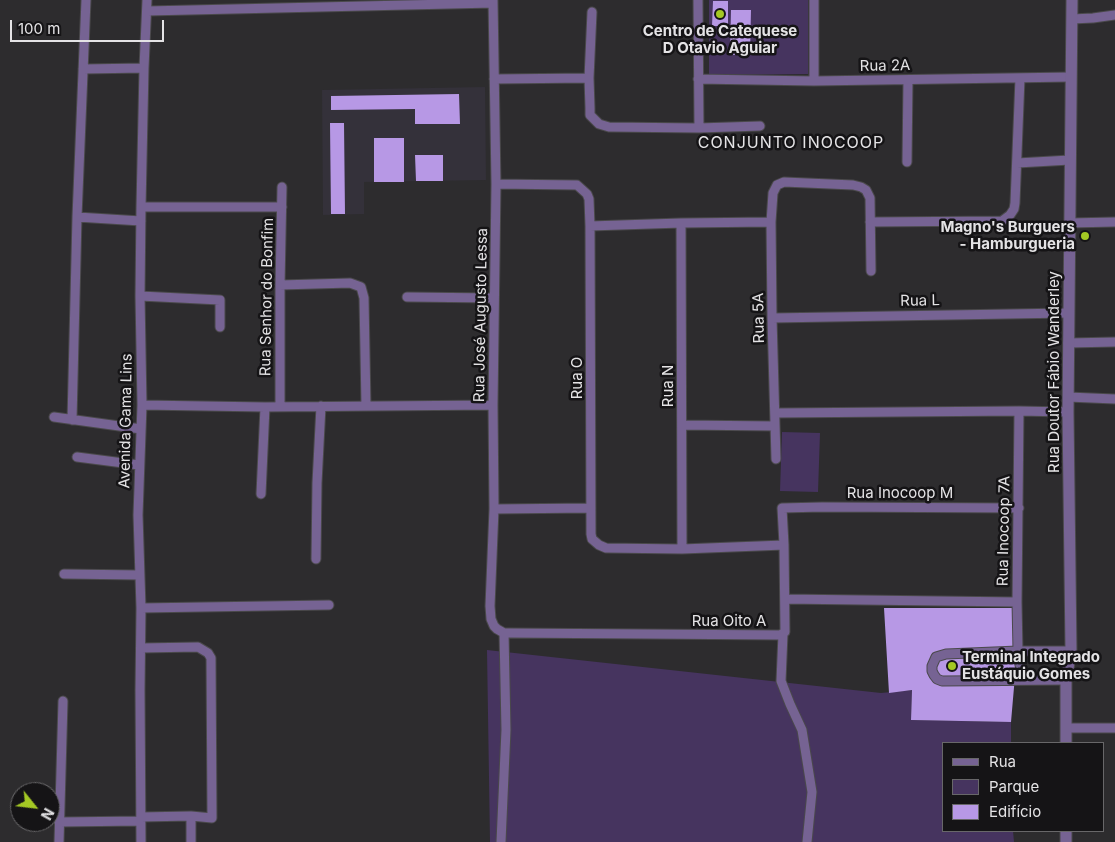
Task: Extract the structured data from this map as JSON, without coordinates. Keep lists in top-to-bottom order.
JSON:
{
  "streets": {
    "street": [
      "Rua 2A",
      "Rua Senhor do Bonfim",
      "Rua L",
      "Rua José Augusto Lessa",
      "Rua 5A",
      "Rua Doutor Fábio Wanderley",
      "Rua O",
      "Rua N",
      "Avenida Gama Lins",
      "Rua Inocoop M",
      "Rua Inocoop 7A",
      "Rua Oito A"
    ]
  },
  "crossings": [
    ["Rua 2A", "Rua Doutor Fábio Wanderley"],
    ["Rua L", "Rua 5A"],
    ["Rua L", "Rua Doutor Fábio Wanderley"],
    ["Rua José Augusto Lessa", "Rua O"],
    ["Rua José Augusto Lessa", "Rua Oito A"],
    ["Rua O", "Rua N"],
    ["Rua Inocoop M", "Rua Inocoop 7A"],
    ["Rua Inocoop M", "Rua Oito A"]
  ],
  "districts": ["CONJUNTO INOCOOP"],
  "places": ["Centro de Catequese D Otavio Aguiar", "Magno's Burguers - Hamburgueria", "Terminal Integrado Eustáquio Gomes"],
  "legend": ["Rua", "Parque", "Edifício"],
  "scale_bar": "100 m",
  "north": "bottom right"
}
